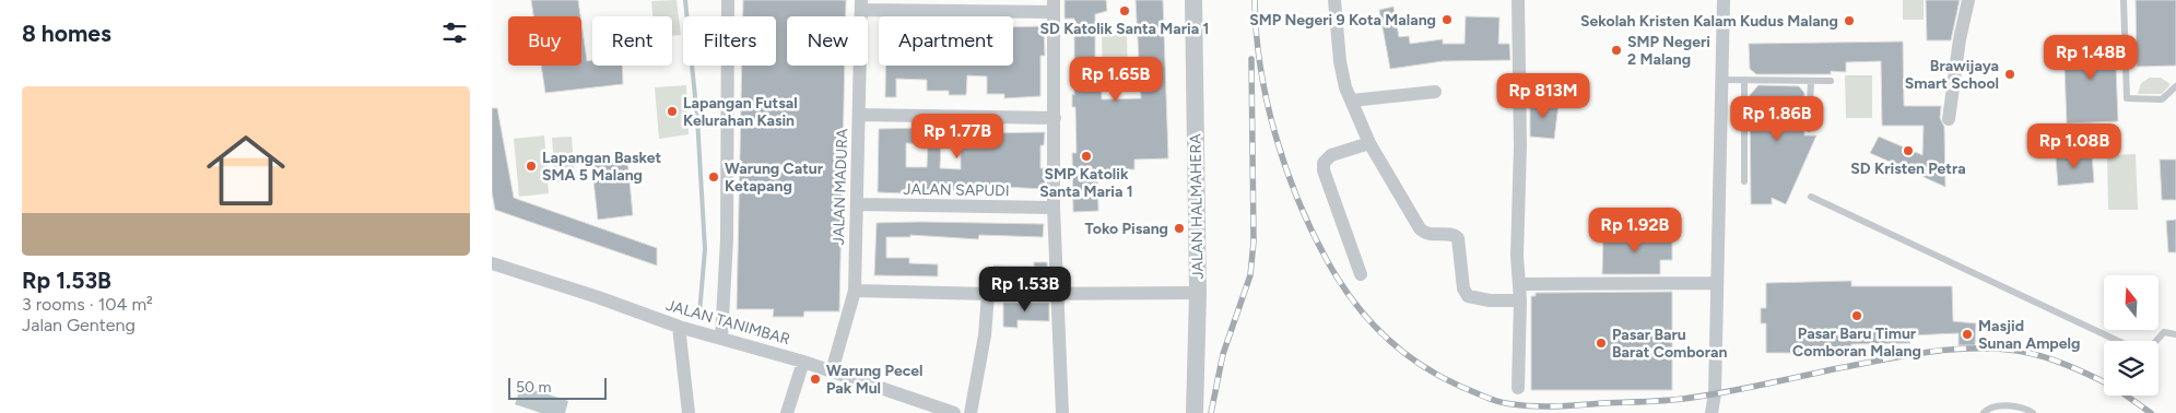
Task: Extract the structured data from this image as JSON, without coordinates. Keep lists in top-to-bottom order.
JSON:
{
  "streets": {
    "street": [
      "JALAN MADURA",
      "JALAN SAPUDI",
      "JALAN HALMAHERA",
      "JALAN TANIMBAR"
    ]
  },
  "crossings": [
    ["JALAN MADURA", "JALAN SAPUDI"],
    ["JALAN MADURA", "JALAN TANIMBAR"]
  ],
  "places": [
    "SD Katolik Santa Maria 1",
    "SMP Negeri 9 Kota Malang",
    "Sekolah Kristen Kalam Kudus Malang",
    "SMP Negeri 2 Malang",
    "Brawijaya Smart School",
    "Lapangan Futsal Kelurahan Kasin",
    "SD Kristen Petra",
    "SMP Katolik Santa Maria 1",
    "Lapangan Basket SMA 5 Malang",
    "Warung Catur Ketapang",
    "Toko Pisang",
    "Pasar Baru Timur Comboran Malang",
    "Masjid Sunan Ampelg",
    "Pasar Baru Barat Comboran",
    "Warung Pecel Pak Mul"
  ],
  "scale_bar": "50 m",
  "north": "top",
  "page": {
    "heading": "8 homes",
    "chip": [
      "Buy",
      "Rent",
      "Filters",
      "New",
      "Apartment"
    ],
    "price": [
      "Rp 1.48B",
      "Rp 1.65B",
      "Rp 813M",
      "Rp 1.86B",
      "Rp 1.77B",
      "Rp 1.08B",
      "Rp 1.92B",
      "Rp 1.53B"
    ],
    "list": [
      {
        "name": "Rp 1.53B",
        "note": "3 rooms · 104 m² · Jalan Genteng"
      }
    ],
    "scale": "50 m"
  }
}
